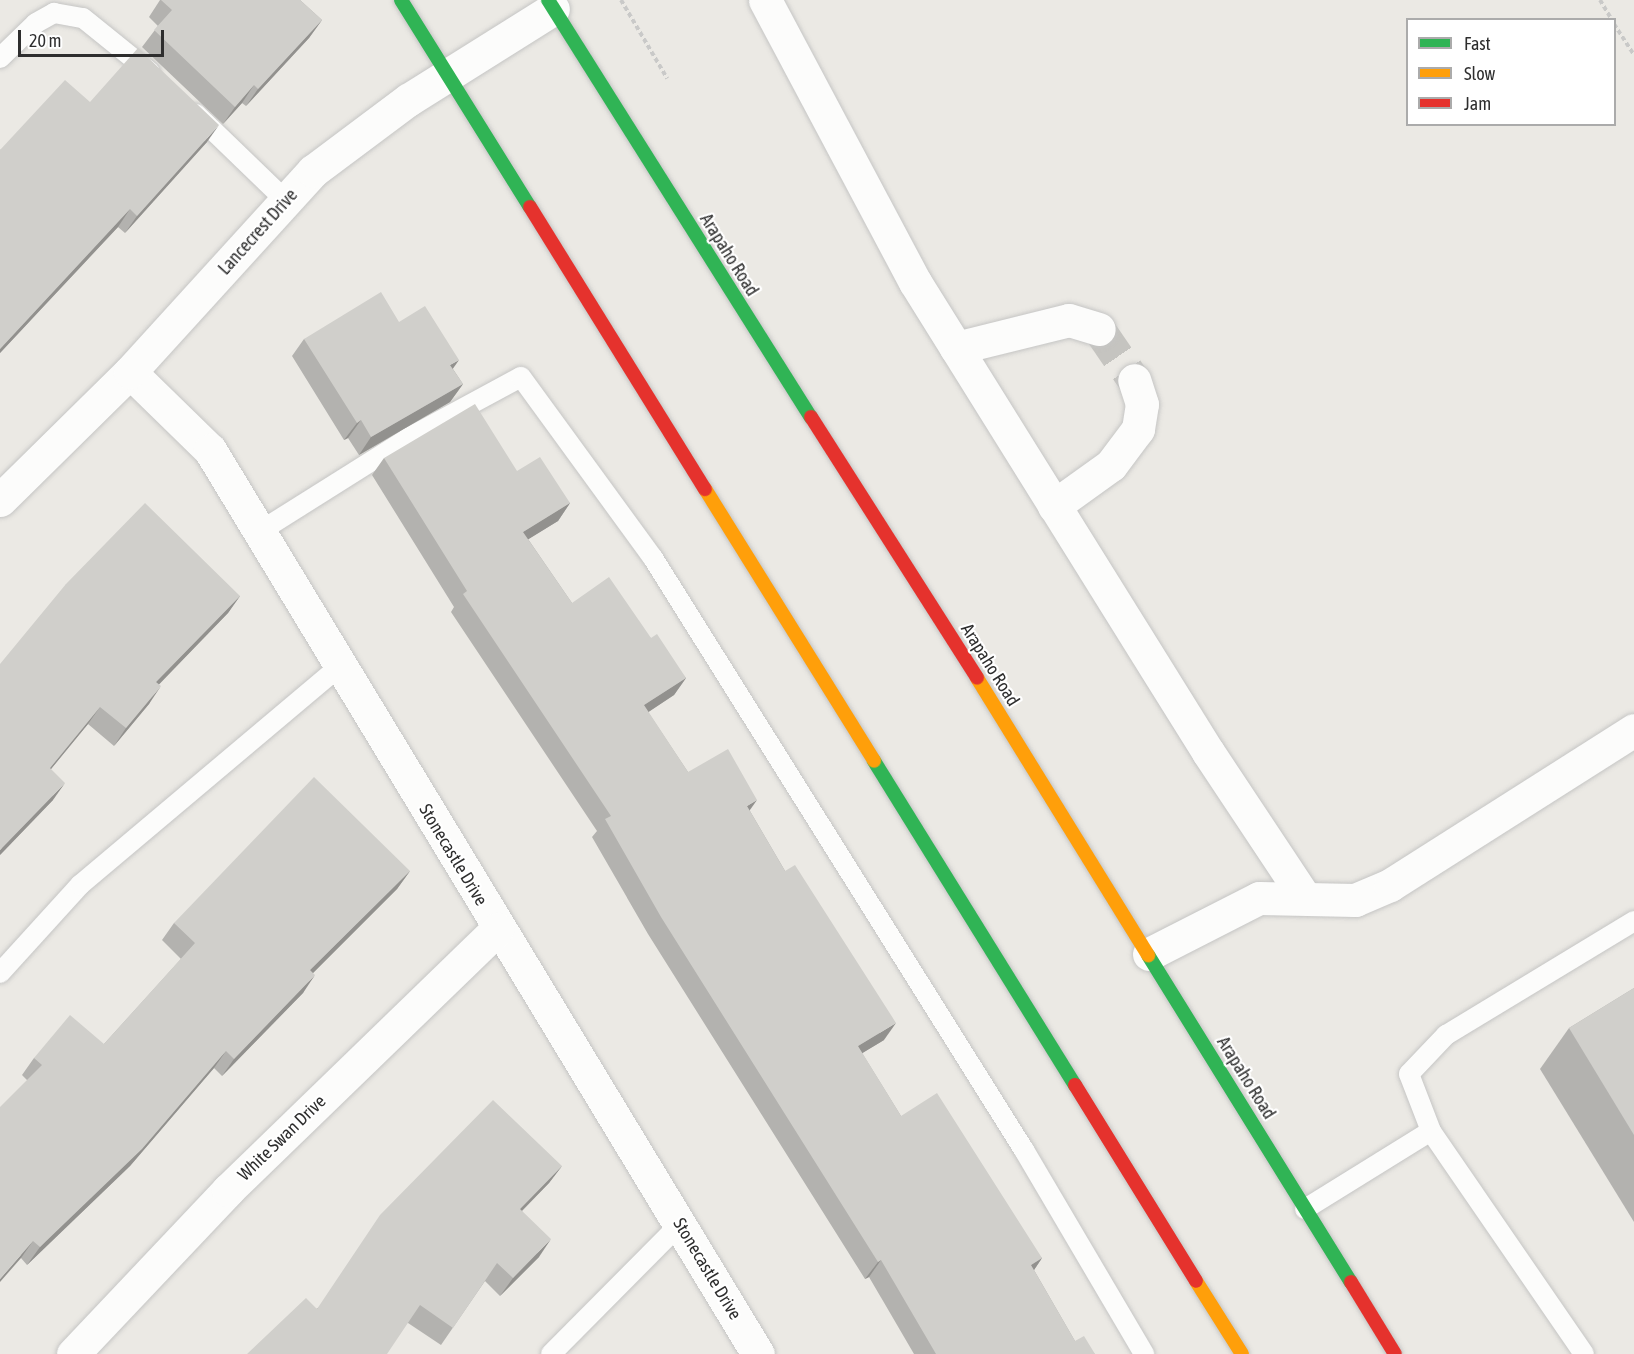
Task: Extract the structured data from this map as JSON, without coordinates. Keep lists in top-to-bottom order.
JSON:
{
  "streets": {
    "main road": ["Arapaho Road"],
    "street": ["Lancecrest Drive", "Stonecastle Drive", "White Swan Drive"]
  },
  "crossings": [
    ["Lancecrest Drive", "Arapaho Road"],
    ["Lancecrest Drive", "Stonecastle Drive"],
    ["Stonecastle Drive", "White Swan Drive"]
  ],
  "legend": ["Fast", "Slow", "Jam"],
  "scale_bar": "20 m"
}
